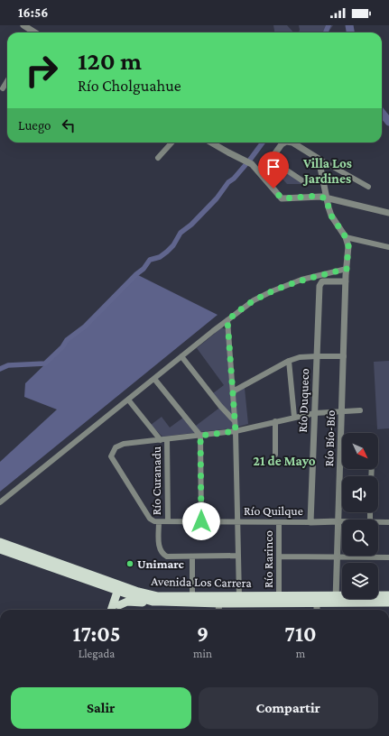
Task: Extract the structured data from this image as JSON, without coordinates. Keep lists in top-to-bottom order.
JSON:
{
  "streets": {
    "main road": ["Avenida Los Carrera"],
    "street": [
      "Río Duqueco",
      "Río Bío-Bío",
      "Río Curanadu",
      "Río Quilque",
      "Río Rarinco"
    ]
  },
  "crossings": [
    ["Río Duqueco", "Río Bío-Bío"],
    ["Río Duqueco", "Río Quilque"],
    ["Río Bío-Bío", "Río Quilque"],
    ["Río Bío-Bío", "Avenida Los Carrera"],
    ["Río Curanadu", "Río Quilque"],
    ["Río Quilque", "Río Rarinco"],
    ["Río Rarinco", "Avenida Los Carrera"]
  ],
  "districts": ["Villa Los Jardines", "21 de Mayo"],
  "places": ["Unimarc"],
  "north": "bottom right",
  "page": {
    "status": "16:56",
    "turn": ["120 m", "Río Cholguahue"],
    "then": "Luego",
    "eta": [
      "17:05",
      "Llegada",
      "9",
      "min",
      "710",
      "m"
    ],
    "buttons": ["Salir", "Compartir"]
  }
}
